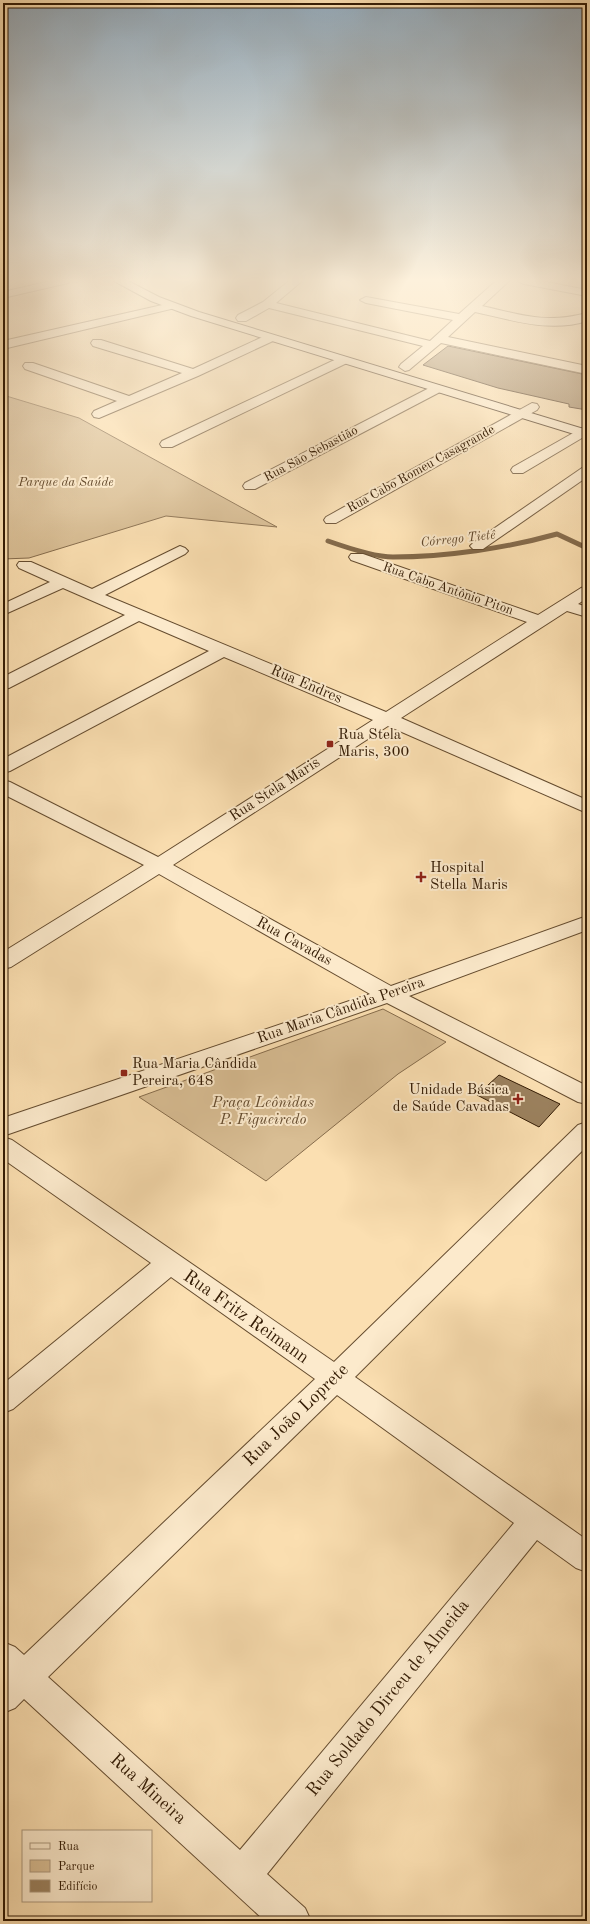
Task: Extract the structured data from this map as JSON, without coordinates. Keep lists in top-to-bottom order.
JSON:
{
  "streets": {
    "street": [
      "Rua São Sebastião",
      "Rua Cabo Romeu Casagrande",
      "Rua Cabo Antônio Piton",
      "Rua Endres",
      "Rua Stela Maris",
      "Rua Cavadas",
      "Rua Maria Cândida Pereira",
      "Rua Fritz Reimann",
      "Rua João Loprete",
      "Rua Soldado Dirceu de Almeida",
      "Rua Mineira"
    ]
  },
  "crossings": [
    ["Rua Cabo Antônio Piton", "Rua Stela Maris"],
    ["Rua Endres", "Rua Stela Maris"],
    ["Rua Stela Maris", "Rua Cavadas"],
    ["Rua Cavadas", "Rua Maria Cândida Pereira"],
    ["Rua Fritz Reimann", "Rua João Loprete"],
    ["Rua Fritz Reimann", "Rua Soldado Dirceu de Almeida"],
    ["Rua João Loprete", "Rua Mineira"],
    ["Rua Soldado Dirceu de Almeida", "Rua Mineira"]
  ],
  "water": ["Córrego Tietê"],
  "parks": ["Parque da Saúde", "Praça Leônidas P. Figueiredo"],
  "places": {
    "transit": ["Rua Stela Maris, 300", "Rua Maria Cândida Pereira, 648"],
    "health": ["Hospital Stella Maris", "Unidade Básica de Saúde Cavadas"]
  },
  "legend": ["Rua", "Parque", "Edifício"]
}
